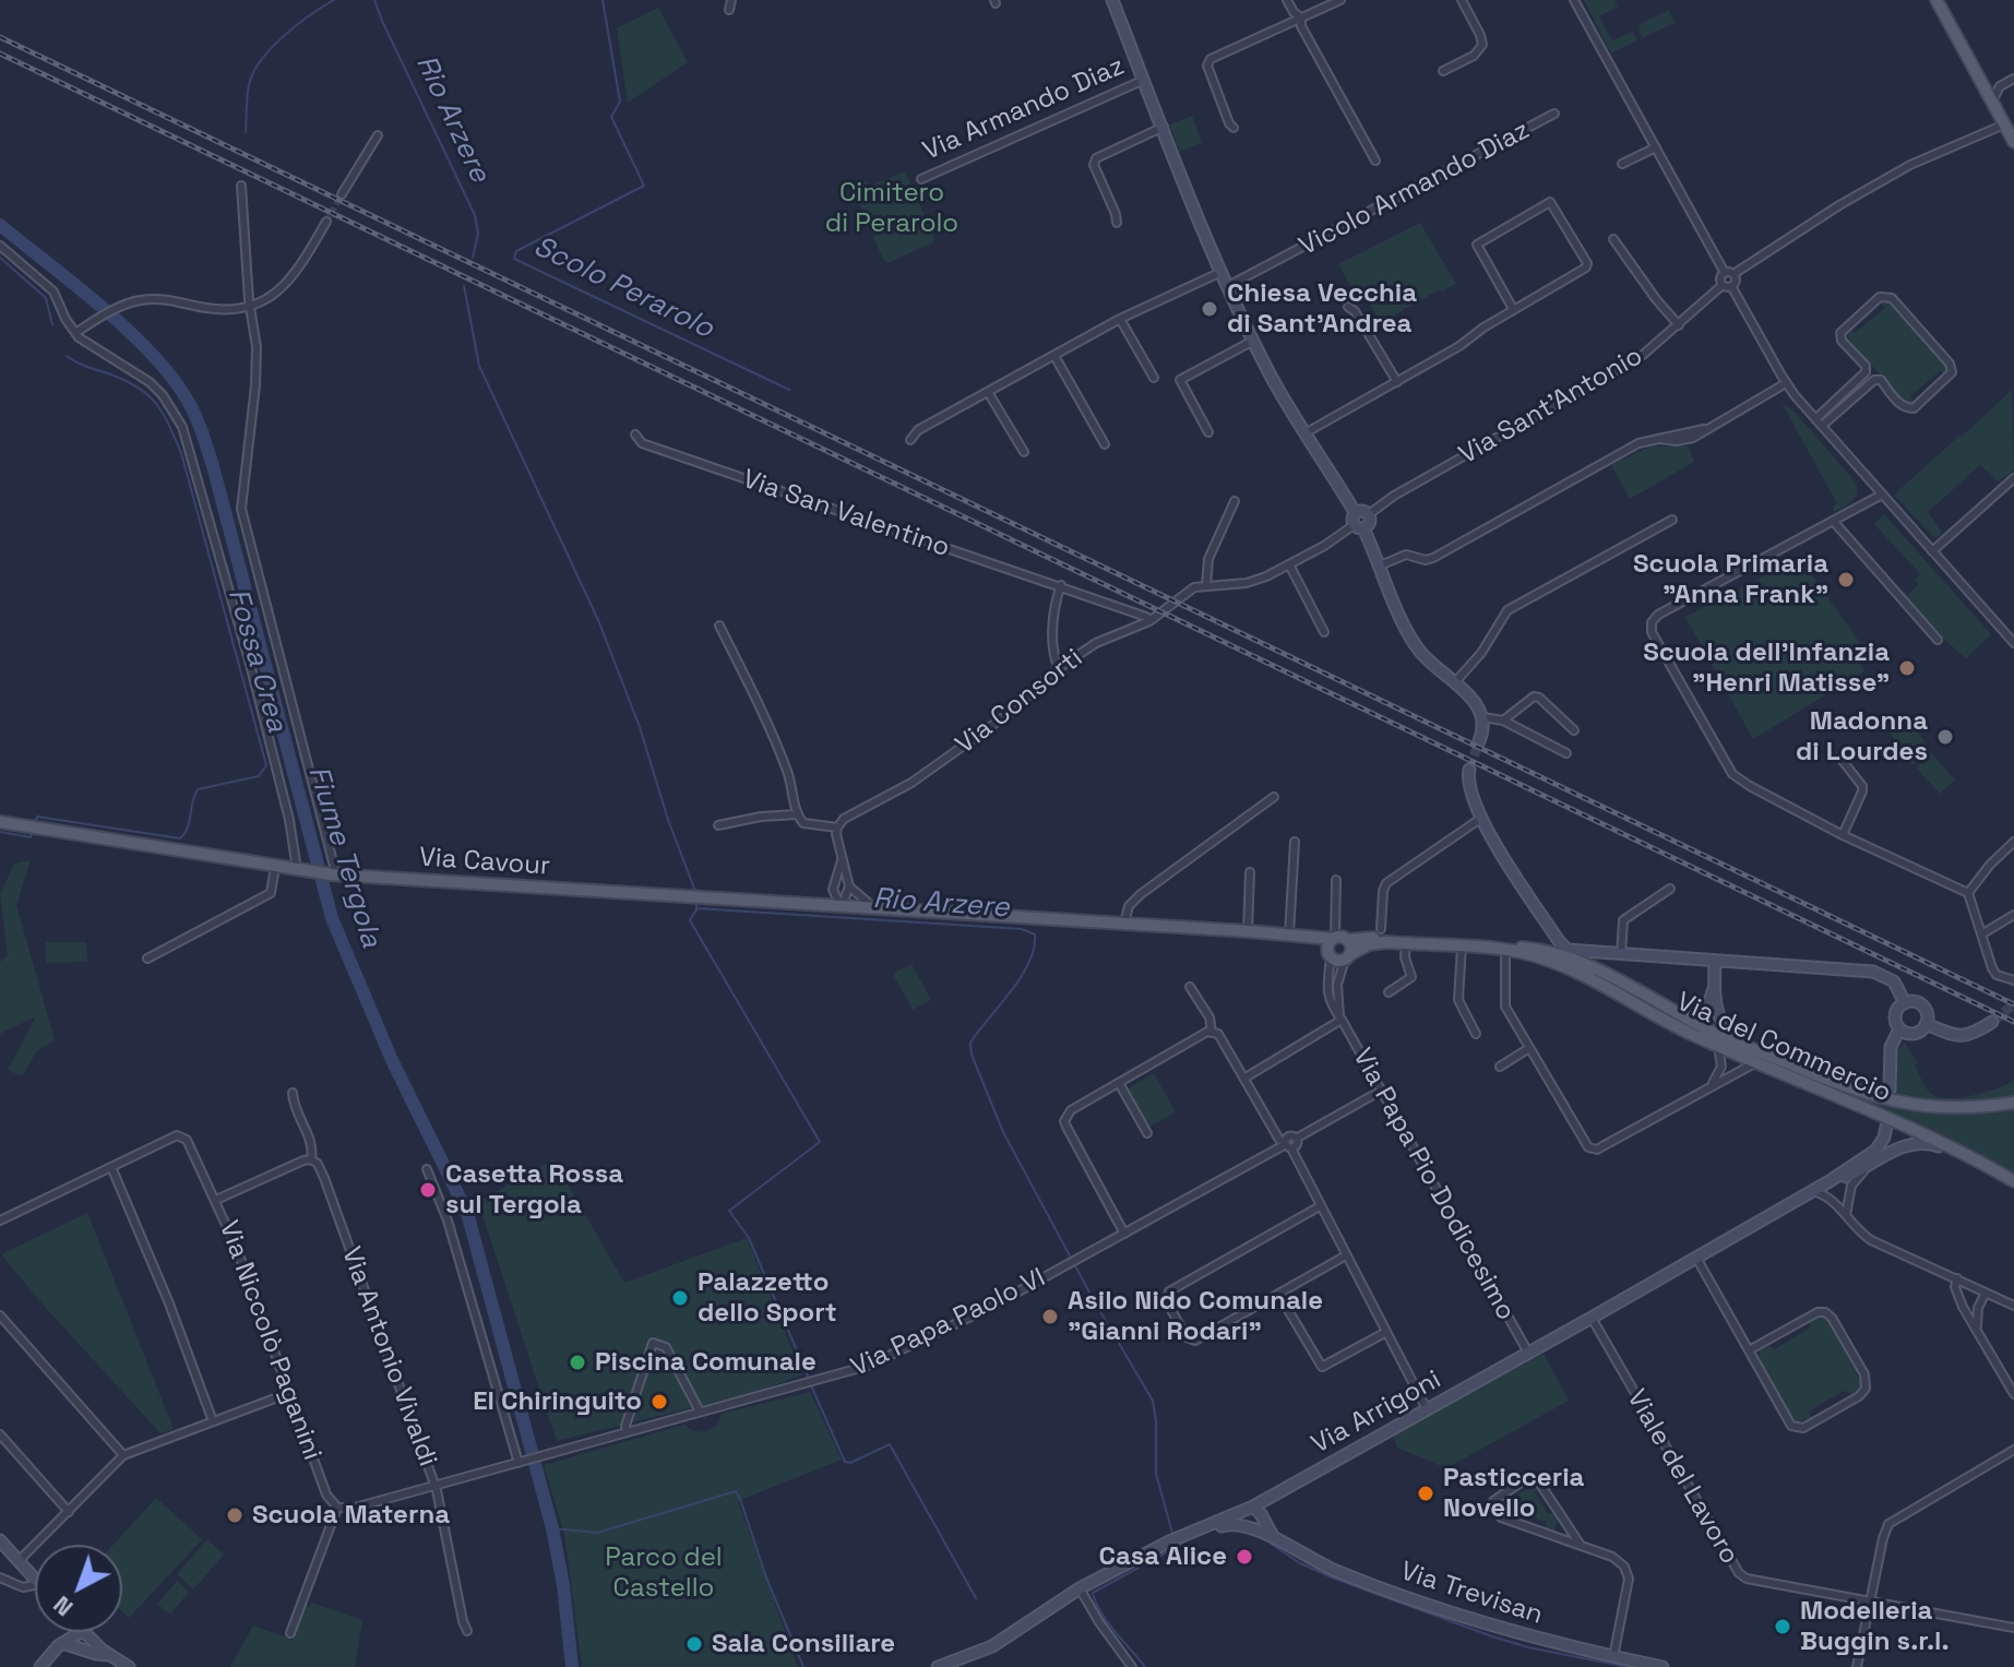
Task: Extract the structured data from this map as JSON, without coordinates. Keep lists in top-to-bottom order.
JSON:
{
  "streets": {
    "main road": ["Via Cavour", "Via del Commercio"],
    "street": [
      "Via Armando Diaz",
      "Vicolo Armando Diaz",
      "Via Sant'Antonio",
      "Via San Valentino",
      "Via Consorti",
      "Via Papa Pio Dodicesimo",
      "Via Papa Paolo VI",
      "Via Niccolò Paganini",
      "Via Antonio Vivaldi",
      "Via Arrigoni",
      "Viale del Lavoro",
      "Via Trevisan"
    ]
  },
  "crossings": [
    ["Via Armando Diaz", "Vicolo Armando Diaz"],
    ["Via Armando Diaz", "Via Sant'Antonio"],
    ["Via Armando Diaz", "Via Consorti"],
    ["Via Sant'Antonio", "Via Consorti"],
    ["Via Cavour", "Via del Commercio"],
    ["Via del Commercio", "Via Arrigoni"],
    ["Via Papa Pio Dodicesimo", "Via Arrigoni"],
    ["Via Papa Paolo VI", "Via Niccolò Paganini"],
    ["Via Papa Paolo VI", "Via Antonio Vivaldi"],
    ["Via Arrigoni", "Viale del Lavoro"],
    ["Via Arrigoni", "Via Trevisan"]
  ],
  "water": [
    "Rio Arzere",
    "Scolo Perarolo",
    "Fossa Crea",
    "Fiume Tergola"
  ],
  "parks": ["Cimitero di Perarolo", "Parco del Castello"],
  "places": [
    "Chiesa Vecchia di Sant'Andrea",
    "Scuola Primaria \"Anna Frank\"",
    "Scuola dell'Infanzia \"Henri Matisse\"",
    "Madonna di Lourdes",
    "Casetta Rossa sul Tergola",
    "Palazzetto dello Sport",
    "Asilo Nido Comunale \"Gianni Rodari\"",
    "Piscina Comunale",
    "El Chiringuito",
    "Pasticceria Novello",
    "Scuola Materna",
    "Casa Alice",
    "Modelleria Buggin s.r.l.",
    "Sala Consiliare"
  ],
  "north": "bottom left"
}
